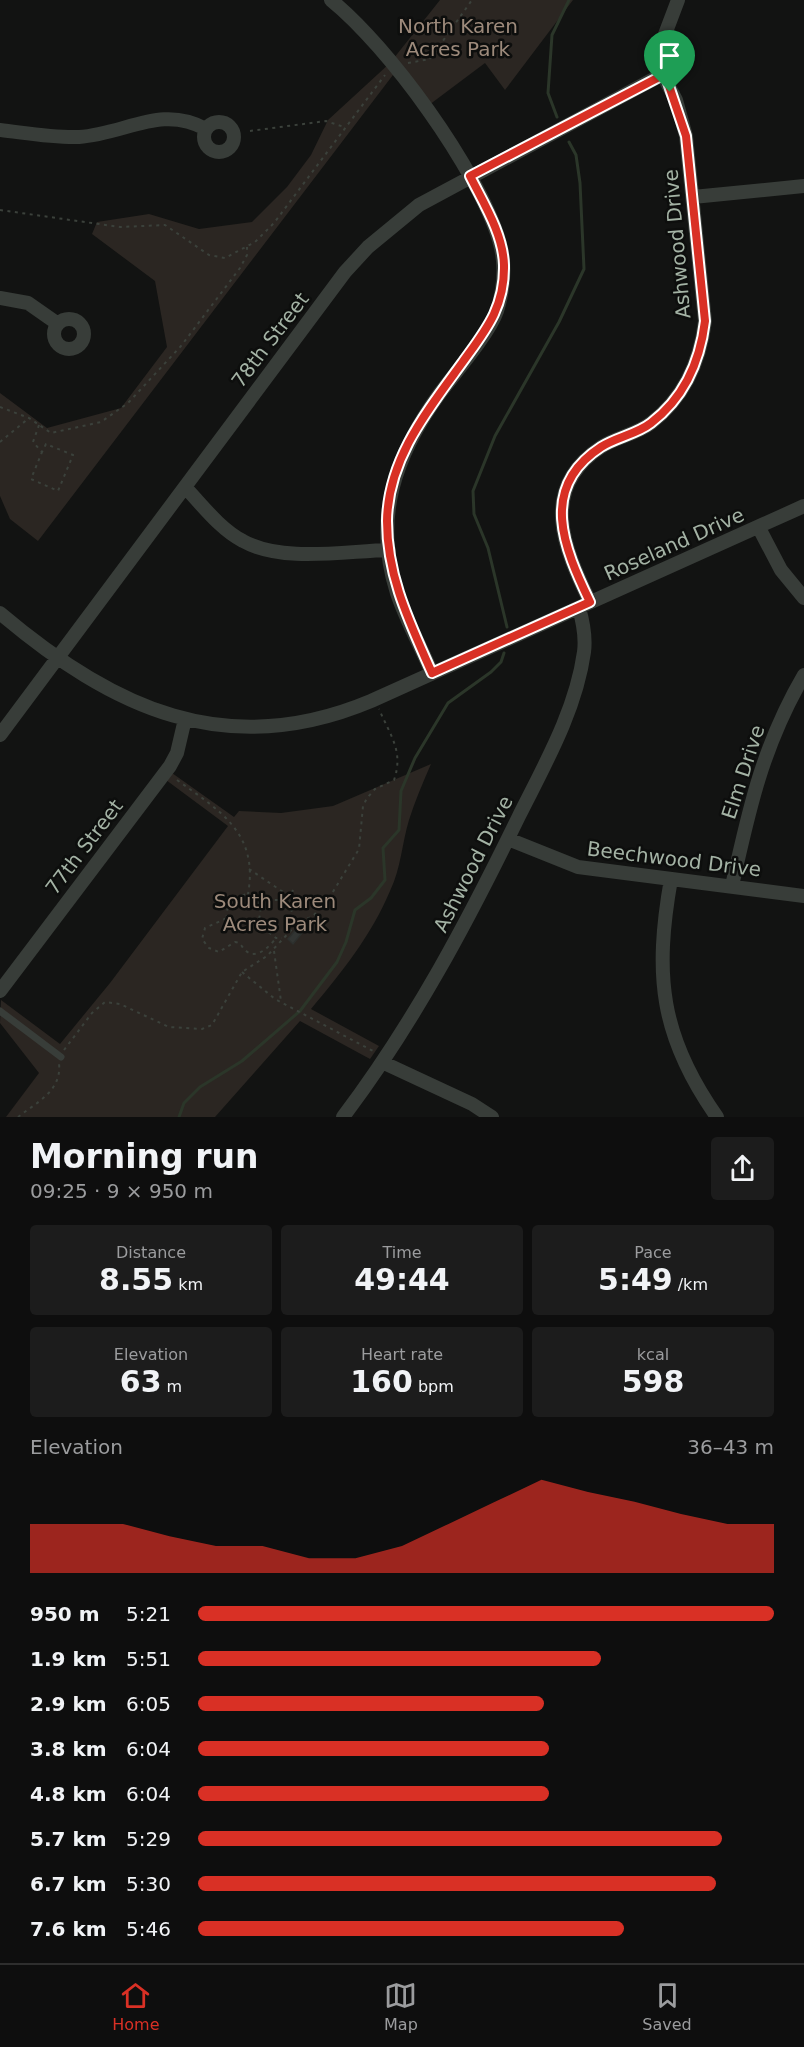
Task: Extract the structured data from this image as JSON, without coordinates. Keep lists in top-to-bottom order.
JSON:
{
  "streets": {
    "street": [
      "Ashwood Drive",
      "78th Street",
      "Roseland Drive",
      "Elm Drive",
      "77th Street",
      "Beechwood Drive"
    ]
  },
  "crossings": [
    ["Ashwood Drive", "78th Street"],
    ["Ashwood Drive", "Roseland Drive"],
    ["Ashwood Drive", "Beechwood Drive"],
    ["78th Street", "Roseland Drive"],
    ["Roseland Drive", "77th Street"],
    ["Elm Drive", "Beechwood Drive"]
  ],
  "parks": ["North Karen Acres Park", "South Karen Acres Park"],
  "page": {
    "heading": ["Morning run", "09:25 · 9 × 950 m"],
    "stats": [
      ["Distance", "8.55 km"],
      ["Time", "49:44"],
      ["Pace", "5:49 /km"],
      ["Elevation", "63 m"],
      ["Heart rate", "160 bpm"],
      ["kcal", "598"]
    ],
    "chart": ["Elevation", "36–43 m"],
    "list": [
      {
        "name": "950 m",
        "note": "5:21"
      },
      {
        "name": "1.9 km",
        "note": "5:51"
      },
      {
        "name": "2.9 km",
        "note": "6:05"
      },
      {
        "name": "3.8 km",
        "note": "6:04"
      },
      {
        "name": "4.8 km",
        "note": "6:04"
      },
      {
        "name": "5.7 km",
        "note": "5:29"
      },
      {
        "name": "6.7 km",
        "note": "5:30"
      },
      {
        "name": "7.6 km",
        "note": "5:46"
      }
    ],
    "tabs": ["Home", "Map", "Saved"]
  }
}
